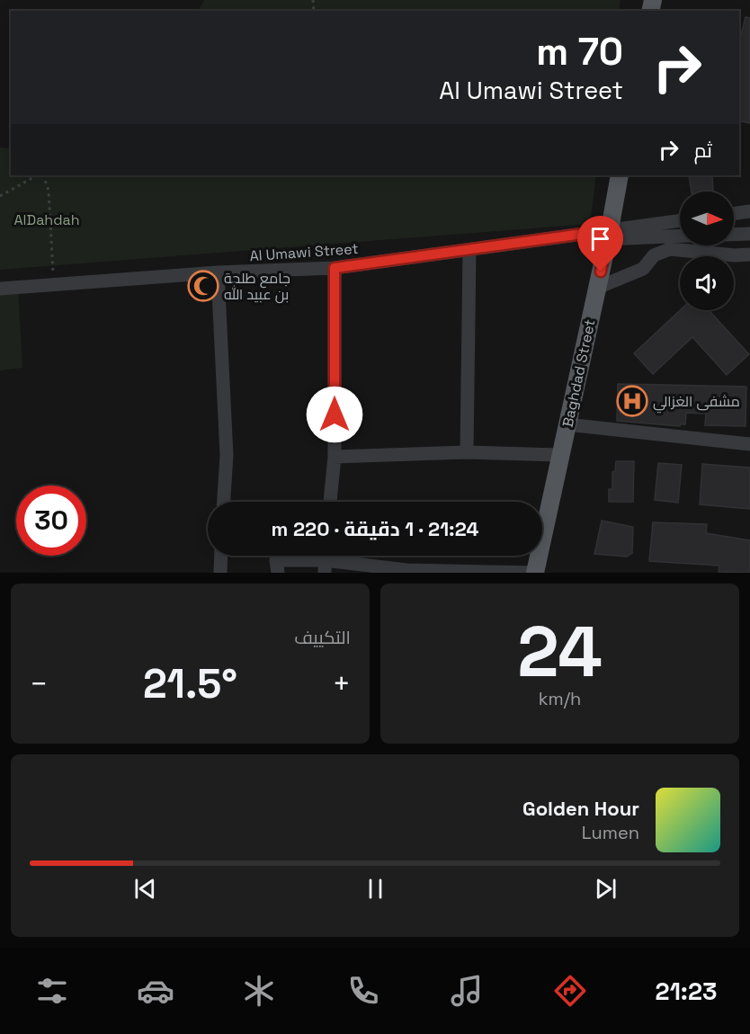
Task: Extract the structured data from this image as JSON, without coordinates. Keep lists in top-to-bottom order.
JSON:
{
  "streets": {
    "main road": ["Baghdad Street"],
    "street": ["Al Umawi Street"]
  },
  "crossings": [
    ["Al Umawi Street", "Baghdad Street"]
  ],
  "parks": ["AlDahdah"],
  "places": {
    "mosque": ["جامع طلحة بن عبيد الله"],
    "hospital": ["مشفى الغزالي"]
  },
  "north": "right",
  "page": {
    "turn": ["70 m", "Al Umawi Street"],
    "then": "ثم",
    "limit": "30",
    "trip": "21:24 · 1 دقيقة · 220 m",
    "tile": [
      ["24", "km/h"],
      "التكييف"
    ],
    "heat": ["−", "21.5°", "+"],
    "song": ["Golden Hour", "Lumen"],
    "tabs": "21:23"
  }
}
